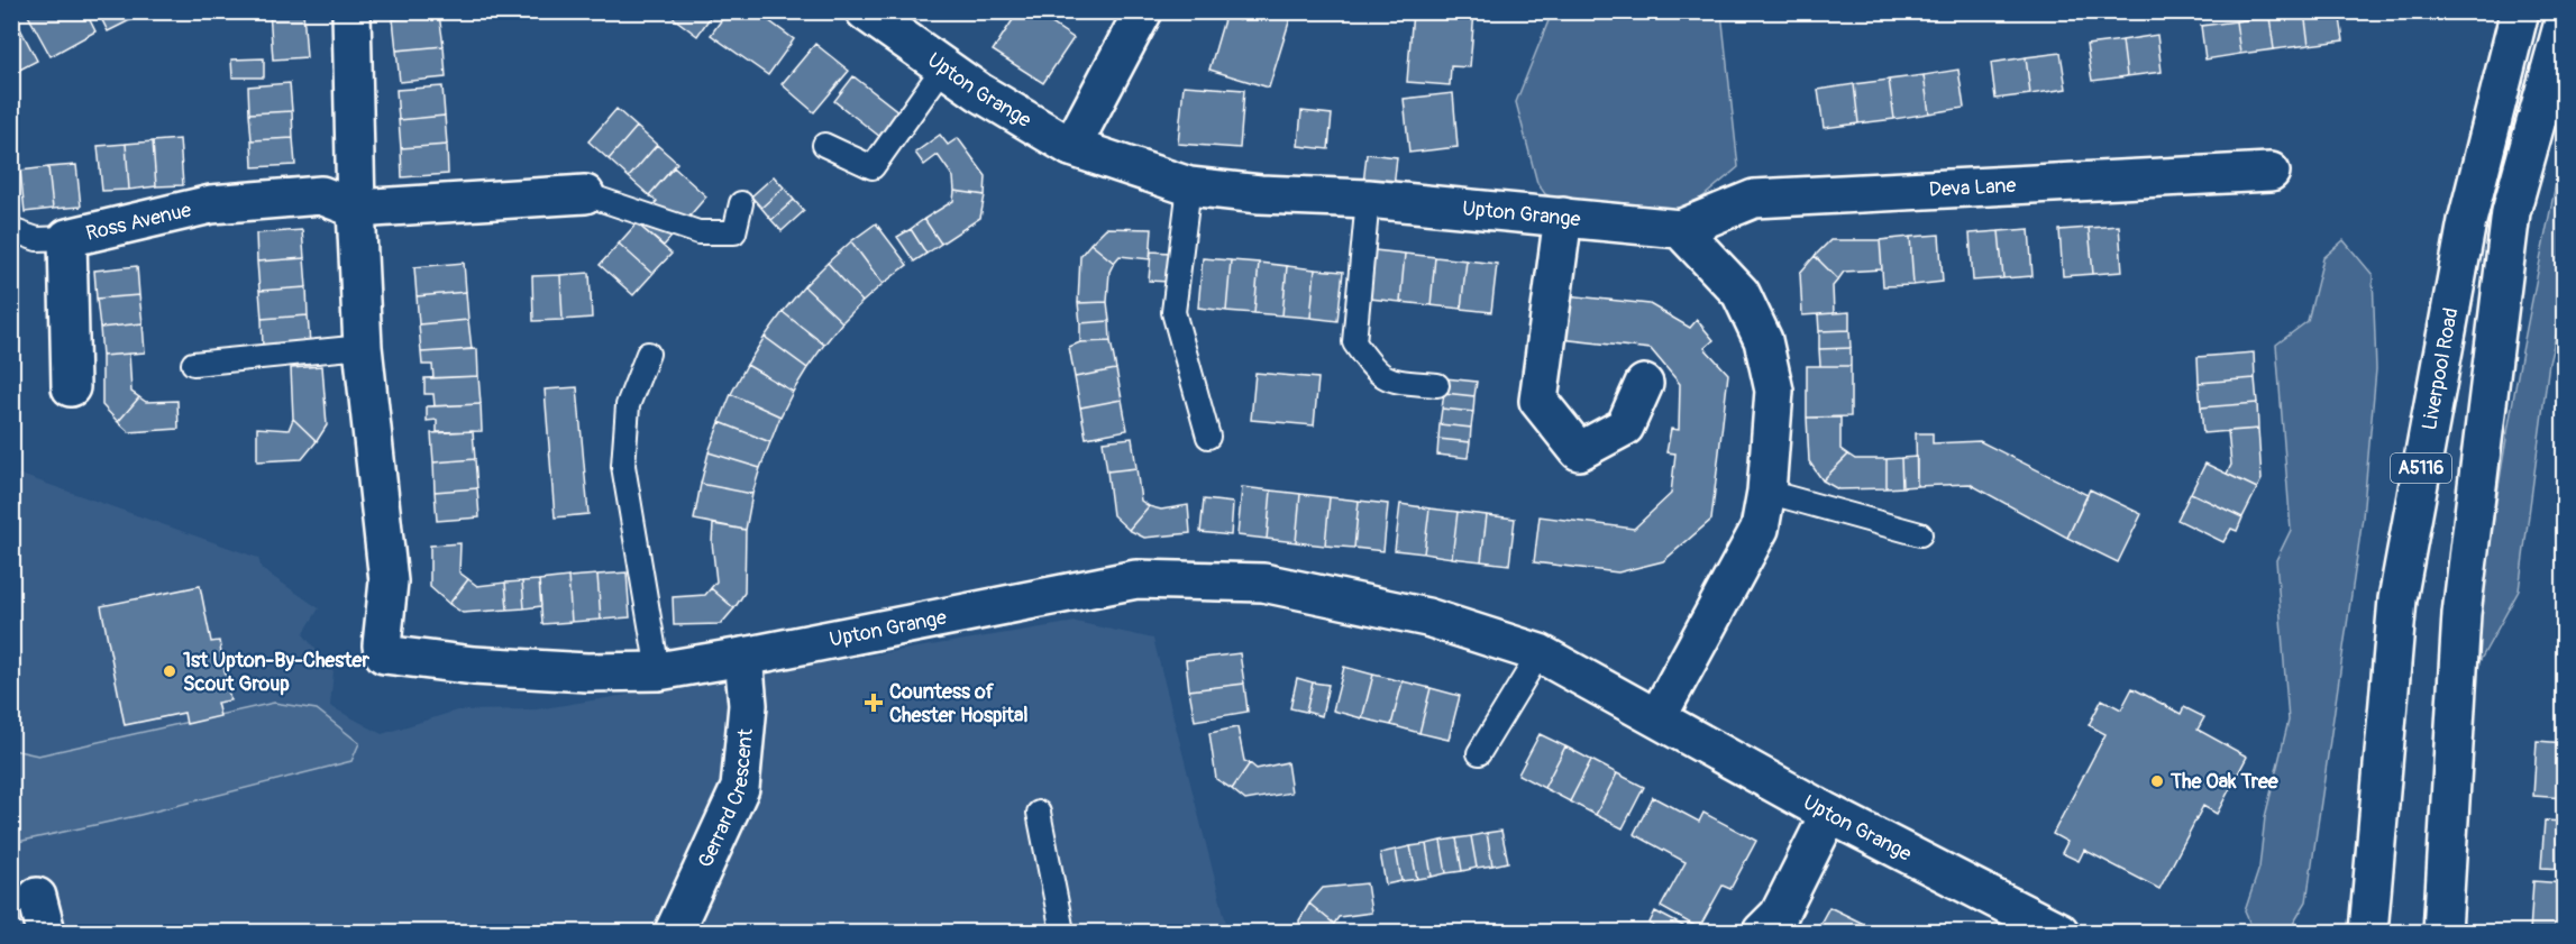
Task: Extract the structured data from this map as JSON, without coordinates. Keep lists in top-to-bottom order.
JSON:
{
  "streets": {
    "main road": [
      "Upton Grange",
      "Deva Lane",
      "Ross Avenue",
      "Liverpool Road",
      "A5116",
      "Gerrard Crescent"
    ]
  },
  "crossings": [
    ["Upton Grange", "Deva Lane"],
    ["Upton Grange", "Gerrard Crescent"]
  ],
  "places": {
    "other": ["1st Upton-By-Chester Scout Group", "The Oak Tree"],
    "health": ["Countess of Chester Hospital"]
  }
}
